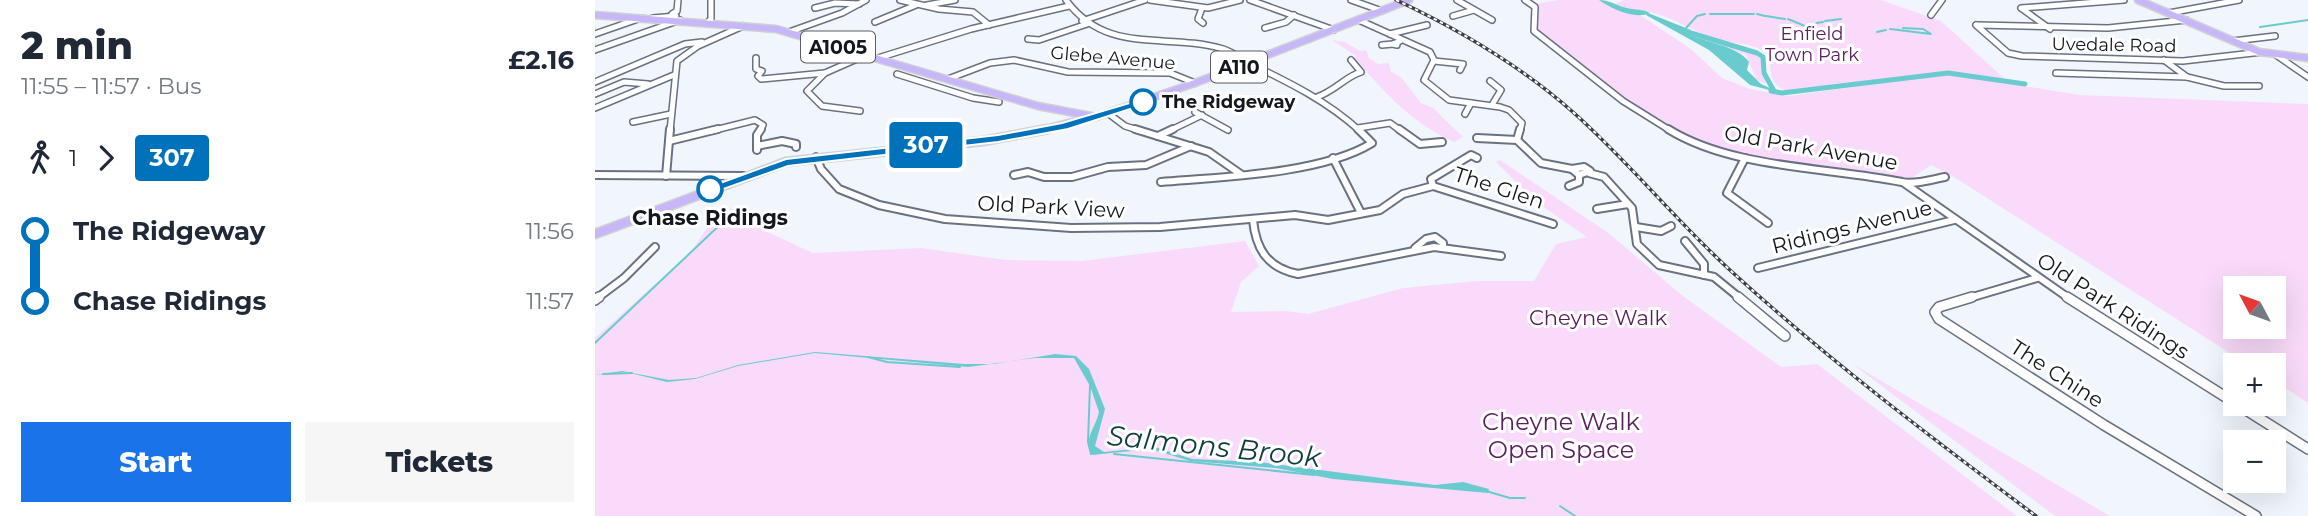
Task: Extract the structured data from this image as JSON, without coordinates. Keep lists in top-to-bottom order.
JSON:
{
  "streets": {
    "main road": ["A1005", "A110"],
    "street": [
      "Uvedale Road",
      "Glebe Avenue",
      "Old Park Avenue",
      "The Glen",
      "Old Park View",
      "Ridings Avenue",
      "Old Park Ridings",
      "The Chine"
    ]
  },
  "crossings": [
    ["A1005", "Glebe Avenue"],
    ["A1005", "A110"],
    ["Glebe Avenue", "A110"],
    ["A110", "Old Park View"],
    ["Old Park Avenue", "Old Park Ridings"],
    ["The Glen", "Old Park View"],
    ["Ridings Avenue", "Old Park Ridings"],
    ["Old Park Ridings", "The Chine"]
  ],
  "water": ["Salmons Brook"],
  "parks": ["Enfield Town Park", "Cheyne Walk", "Cheyne Walk Open Space"],
  "places": ["The Ridgeway", "Chase Ridings"],
  "lines": ["bus line 307"],
  "north": "top left",
  "page": {
    "heading": ["2 min", "11:55 – 11:57 · Bus", "£2.16"],
    "on_map": "307",
    "legs": ["1", "307"],
    "list": [
      {
        "name": "The Ridgeway",
        "value": "11:56"
      },
      {
        "name": "Chase Ridings",
        "value": "11:57"
      }
    ],
    "map_buttons": ["+", "−"],
    "buttons": ["Start", "Tickets"]
  }
}
